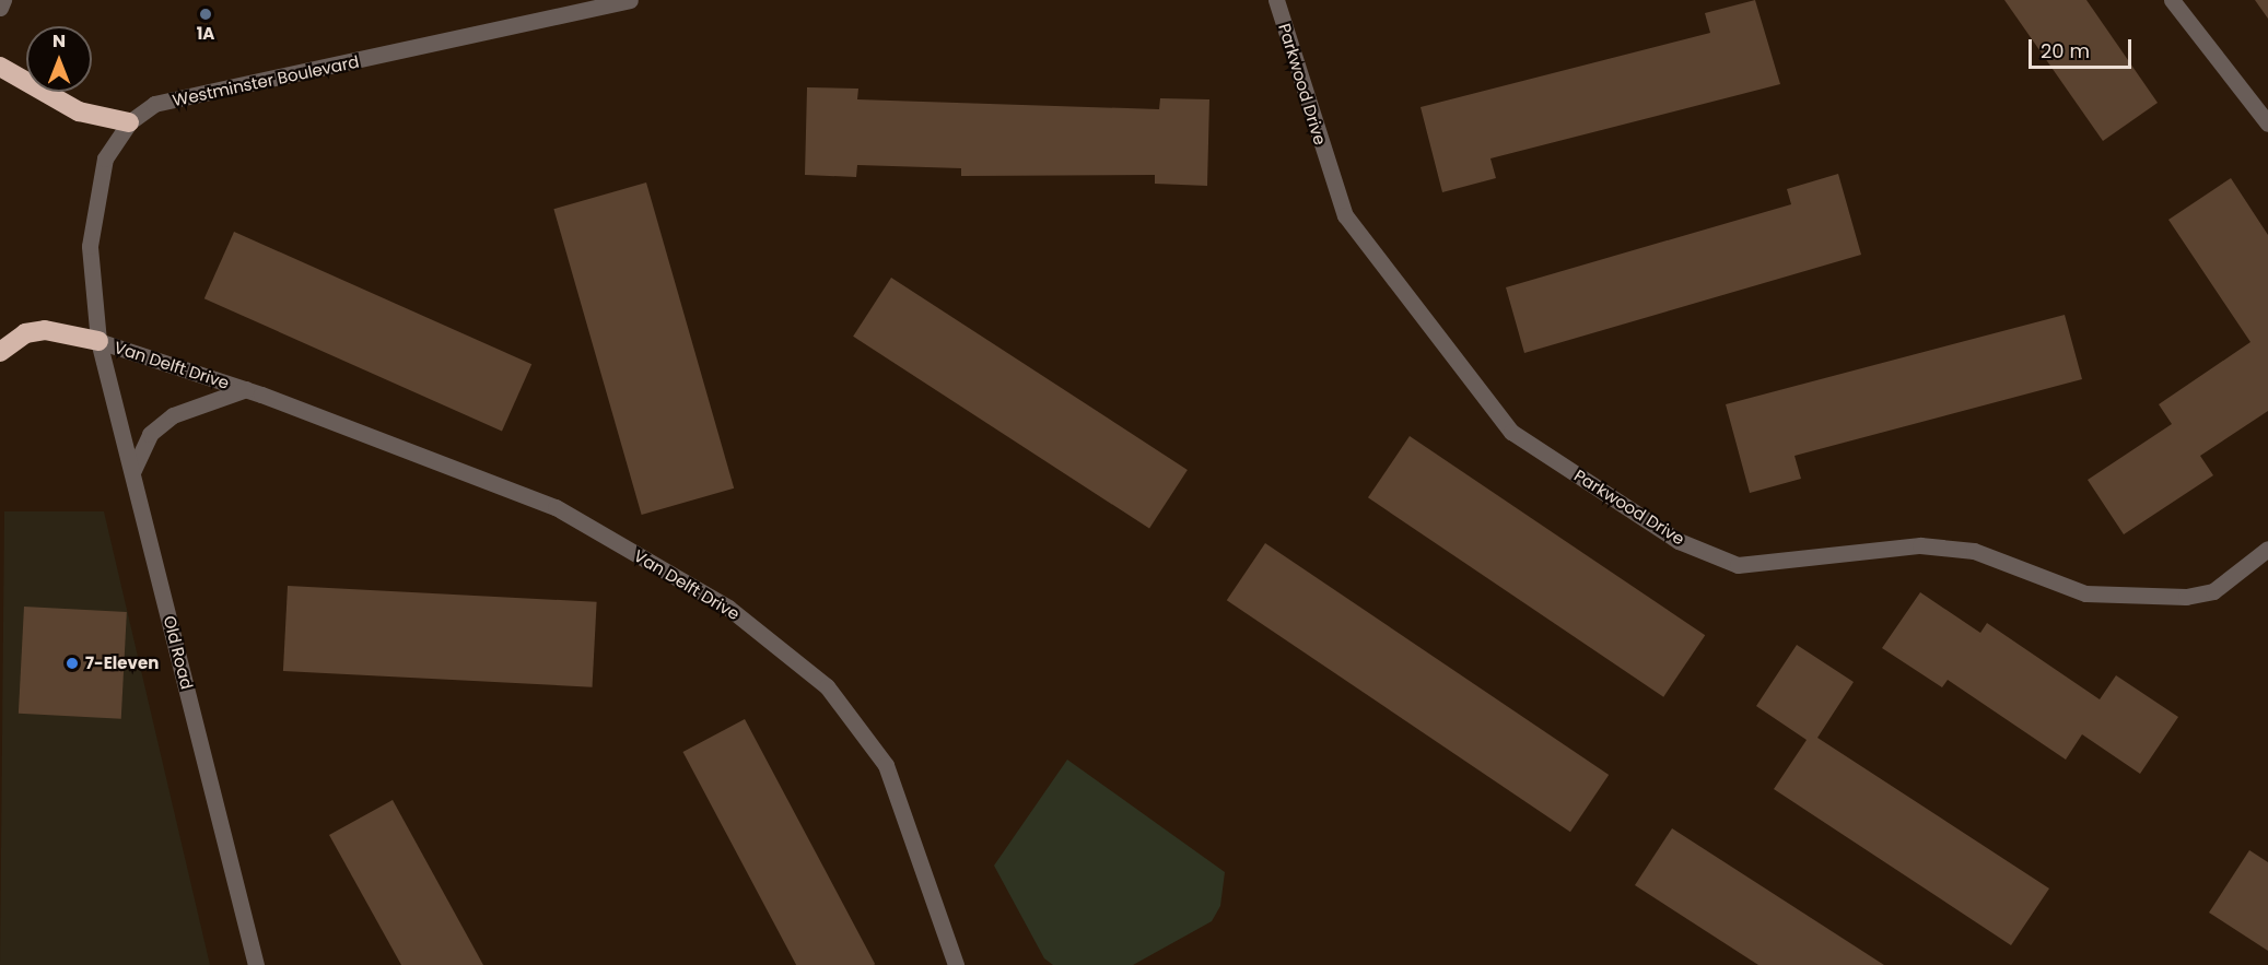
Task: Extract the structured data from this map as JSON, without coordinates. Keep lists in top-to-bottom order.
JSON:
{
  "streets": {
    "street": [
      "Westminster Boulevard",
      "Parkwood Drive",
      "Van Delft Drive",
      "Old Road"
    ]
  },
  "crossings": [
    ["Westminster Boulevard", "Van Delft Drive"],
    ["Westminster Boulevard", "Old Road"],
    ["Van Delft Drive", "Old Road"]
  ],
  "places": ["1A", "7-Eleven"],
  "scale_bar": "20 m",
  "north": "top"
}
